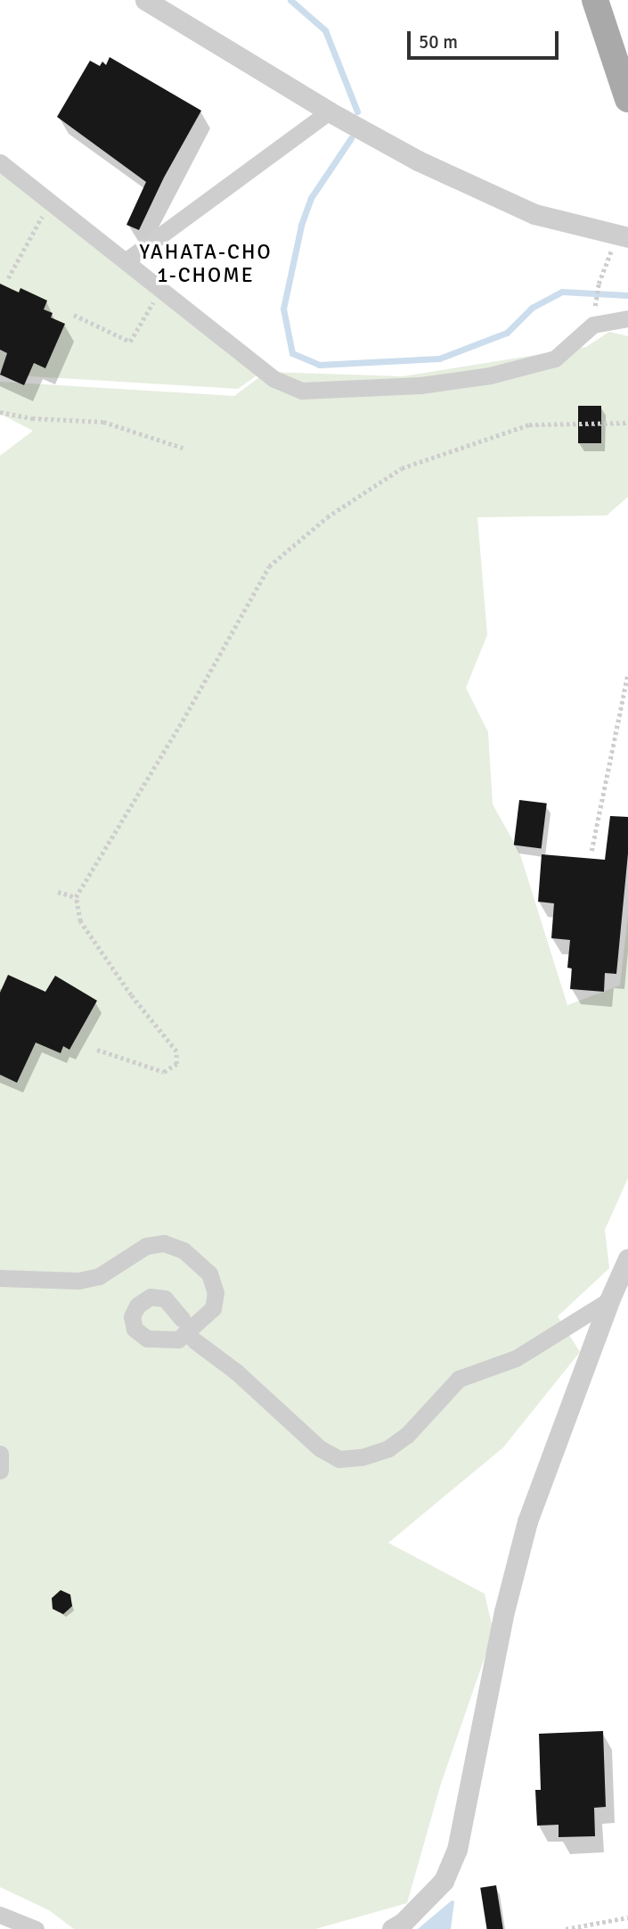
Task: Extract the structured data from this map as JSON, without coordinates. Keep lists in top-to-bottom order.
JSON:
{
  "districts": ["YAHATA-CHO 1-CHOME"],
  "scale_bar": "50 m"
}
